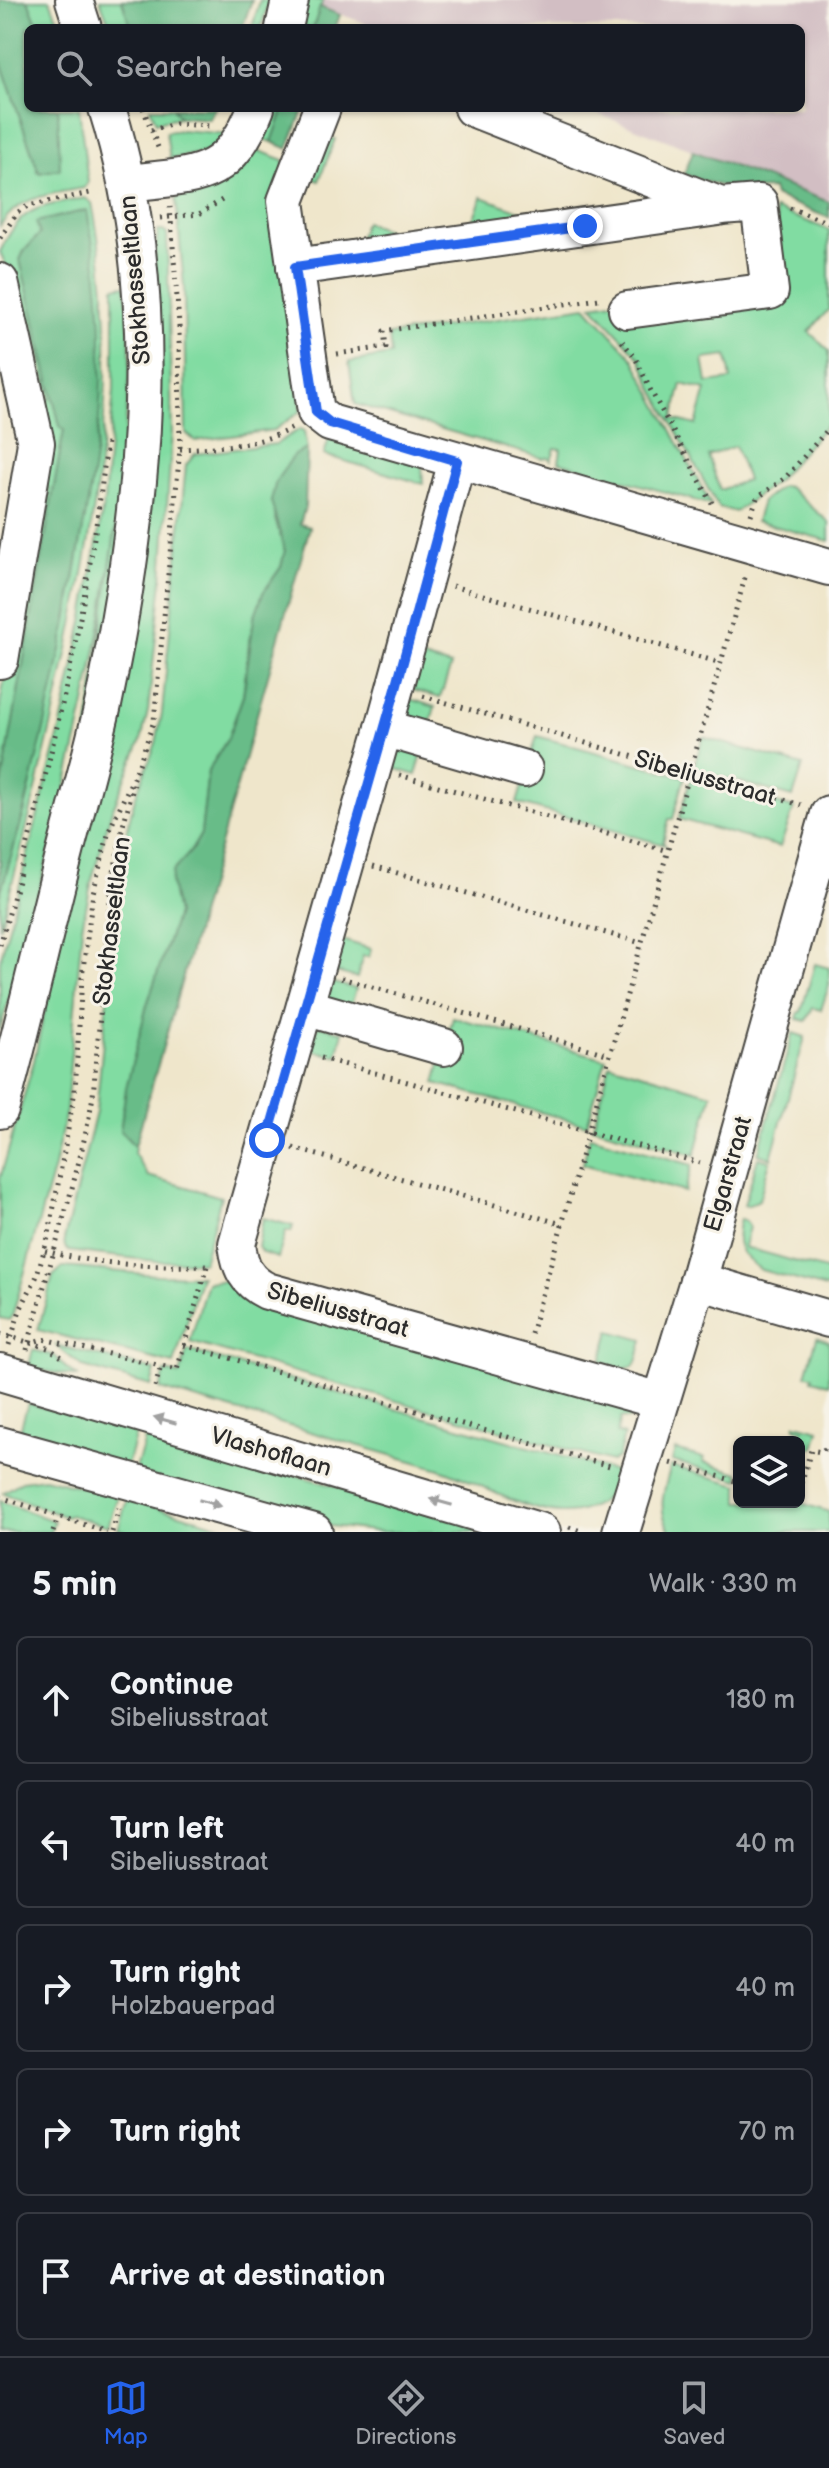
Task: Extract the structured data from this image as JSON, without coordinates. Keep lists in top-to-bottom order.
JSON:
{
  "streets": {
    "street": [
      "Stokhasseltlaan",
      "Sibeliusstraat",
      "Elgarstraat",
      "Vlashoflaan"
    ]
  },
  "crossings": [
    ["Stokhasseltlaan", "Vlashoflaan"],
    ["Sibeliusstraat", "Elgarstraat"]
  ],
  "page": {
    "search": "Search here",
    "heading": ["5 min", "Walk · 330 m"],
    "list": [
      ["Continue", "Sibeliusstraat", "180 m"],
      ["Turn left", "Sibeliusstraat", "40 m"],
      ["Turn right", "Holzbauerpad", "40 m"],
      ["Turn right", "70 m"],
      "Arrive at destination"
    ],
    "nav": ["Map", "Directions", "Saved"]
  }
}
